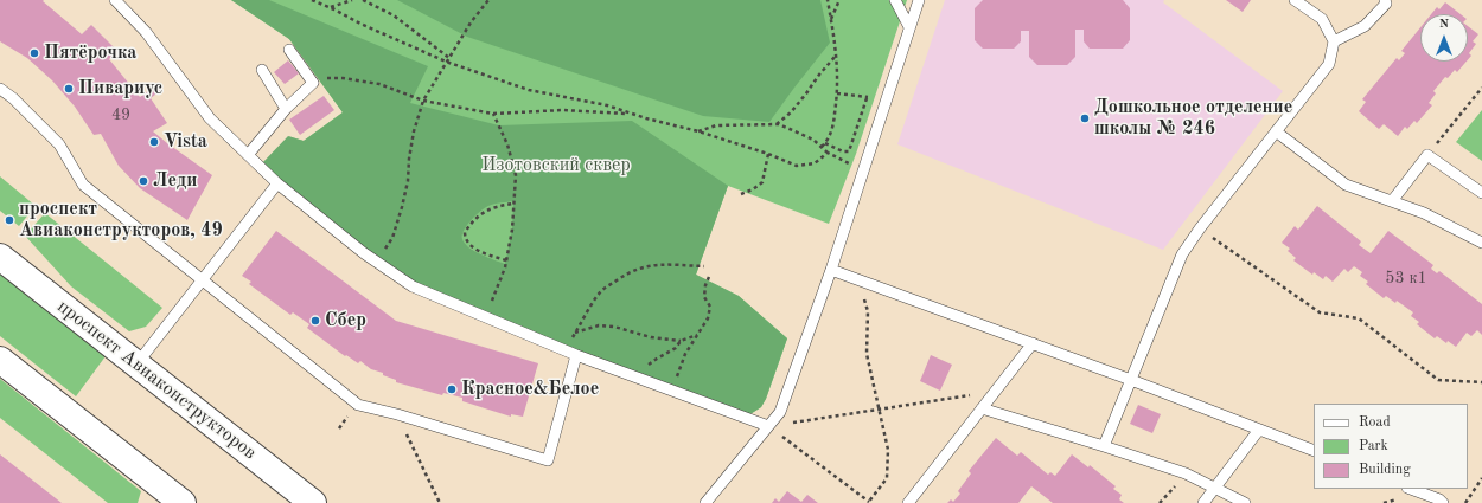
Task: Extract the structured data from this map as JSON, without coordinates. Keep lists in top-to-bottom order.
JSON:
{
  "streets": {
    "street": ["проспект Авиаконструкторов"]
  },
  "parks": ["Изотовский сквер"],
  "places": [
    "Пятёрочка",
    "Пивариус",
    "Дошкольное отделение школы № 246",
    "Vista",
    "Леди",
    "проспект Авиаконструкторов, 49",
    "Сбер",
    "Красное&Белое"
  ],
  "house_numbers": ["49", "53 к1"],
  "legend": ["Road", "Park", "Building"],
  "north": "top"
}
